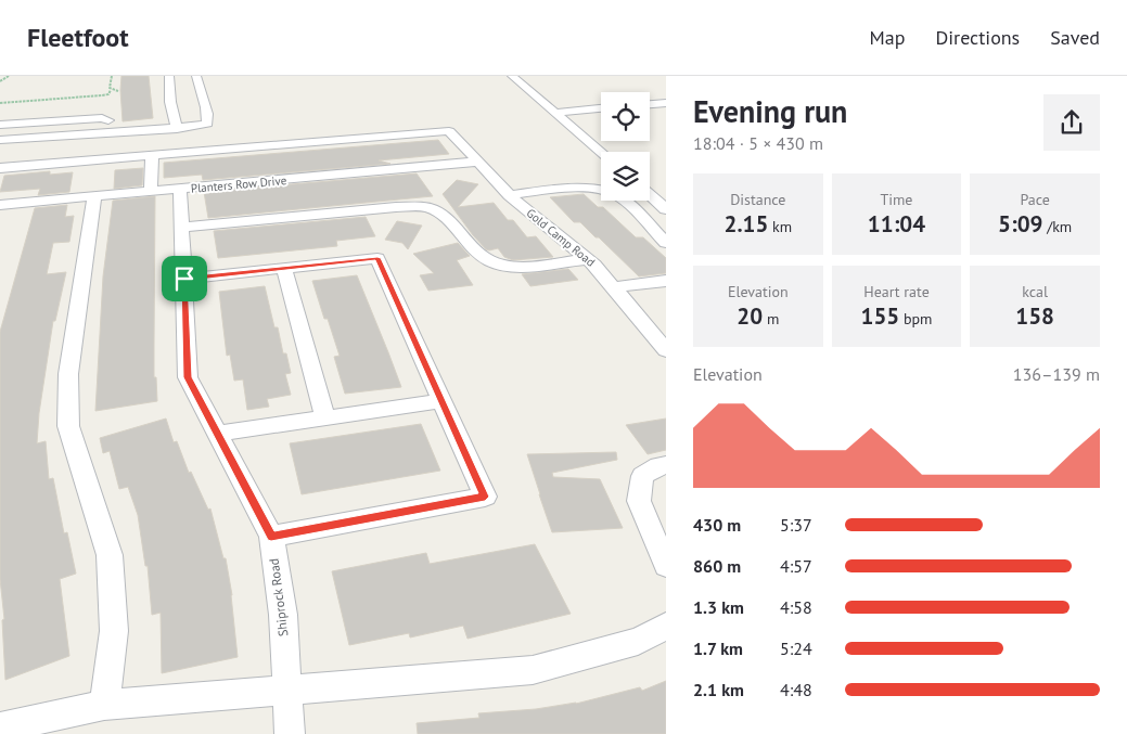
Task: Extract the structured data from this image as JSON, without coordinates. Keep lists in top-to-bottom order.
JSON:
{
  "streets": {
    "street": ["Planters Row Drive", "Gold Camp Road", "Shiprock Road"]
  },
  "crossings": [
    ["Planters Row Drive", "Gold Camp Road"],
    ["Planters Row Drive", "Shiprock Road"]
  ],
  "page": {
    "header": "Fleetfoot",
    "nav": ["Map", "Directions", "Saved"],
    "heading": ["Evening run", "18:04 · 5 × 430 m"],
    "stats": [
      ["Distance", "2.15 km"],
      ["Time", "11:04"],
      ["Pace", "5:09 /km"],
      ["Elevation", "20 m"],
      ["Heart rate", "155 bpm"],
      ["kcal", "158"]
    ],
    "chart": ["Elevation", "136–139 m"],
    "list": [
      {
        "name": "430 m",
        "note": "5:37"
      },
      {
        "name": "860 m",
        "note": "4:57"
      },
      {
        "name": "1.3 km",
        "note": "4:58"
      },
      {
        "name": "1.7 km",
        "note": "5:24"
      },
      {
        "name": "2.1 km",
        "note": "4:48"
      }
    ]
  }
}
